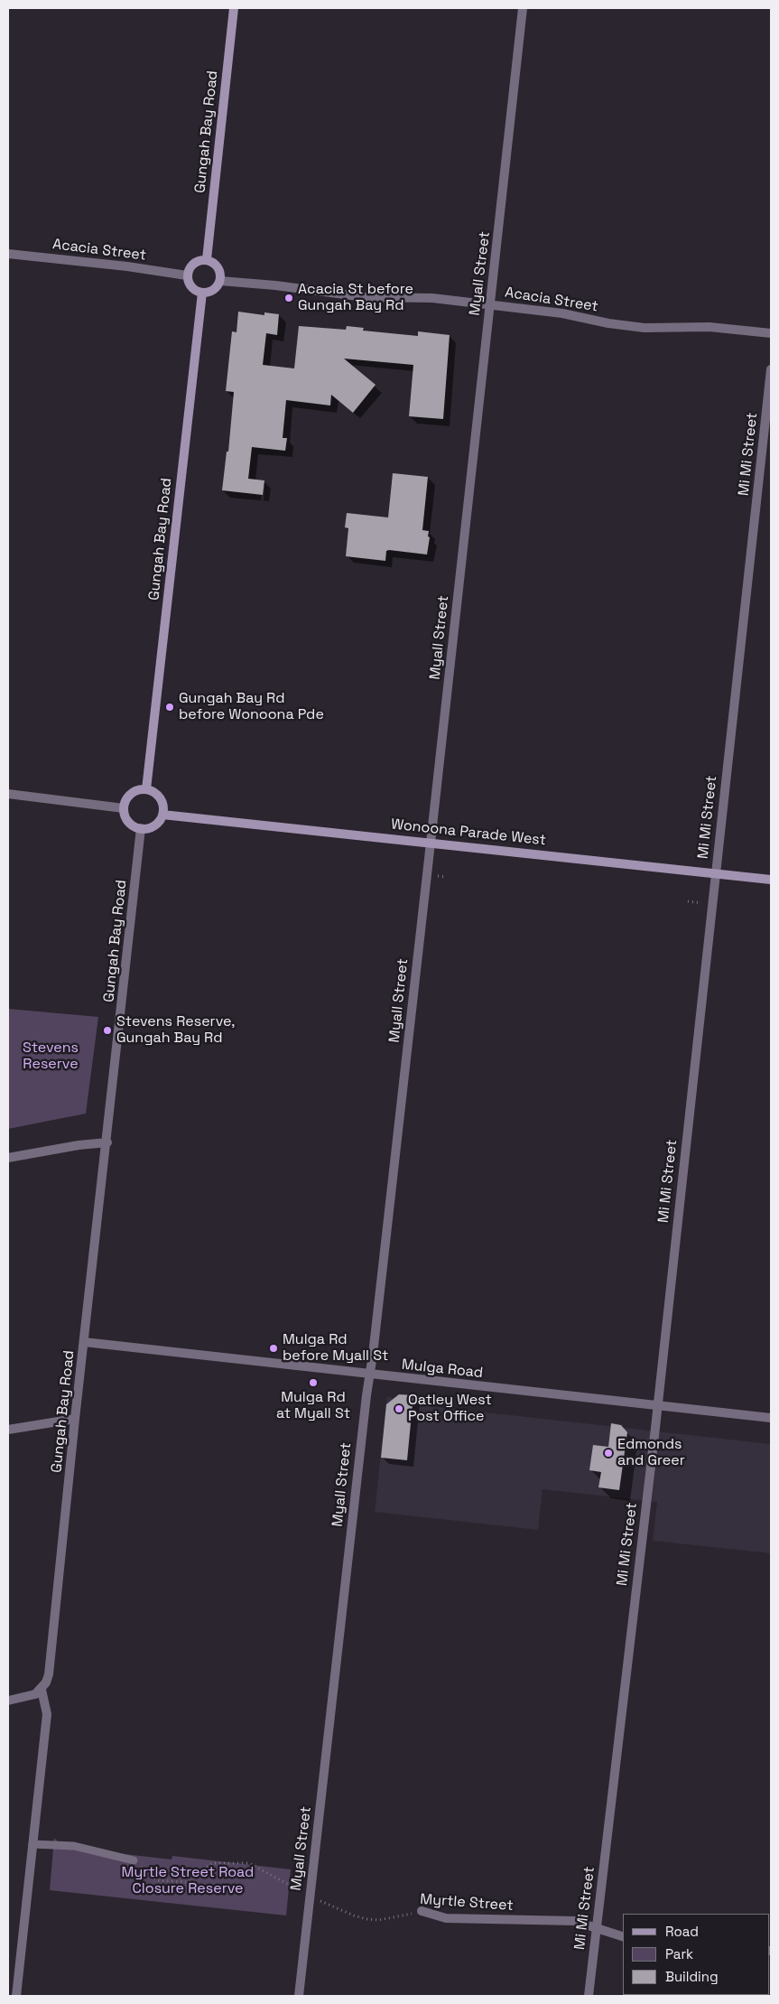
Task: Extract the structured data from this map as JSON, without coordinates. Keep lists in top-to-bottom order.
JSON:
{
  "streets": {
    "street": [
      "Gungah Bay Road",
      "Acacia Street",
      "Myall Street",
      "Mi Mi Street",
      "Wonoona Parade West",
      "Mulga Road",
      "Myrtle Street"
    ]
  },
  "crossings": [
    ["Gungah Bay Road", "Acacia Street"],
    ["Gungah Bay Road", "Wonoona Parade West"],
    ["Gungah Bay Road", "Mulga Road"],
    ["Acacia Street", "Myall Street"],
    ["Myall Street", "Wonoona Parade West"],
    ["Myall Street", "Mulga Road"],
    ["Myall Street", "Myrtle Street"],
    ["Mi Mi Street", "Wonoona Parade West"],
    ["Mi Mi Street", "Mulga Road"],
    ["Mi Mi Street", "Myrtle Street"]
  ],
  "parks": ["Stevens Reserve", "Myrtle Street Road Closure Reserve"],
  "places": [
    "Acacia St before Gungah Bay Rd",
    "Gungah Bay Rd before Wonoona Pde",
    "Stevens Reserve, Gungah Bay Rd",
    "Mulga Rd before Myall St",
    "Mulga Rd at Myall St",
    "Oatley West Post Office",
    "Edmonds and Greer"
  ],
  "legend": ["Road", "Park", "Building"]
}
